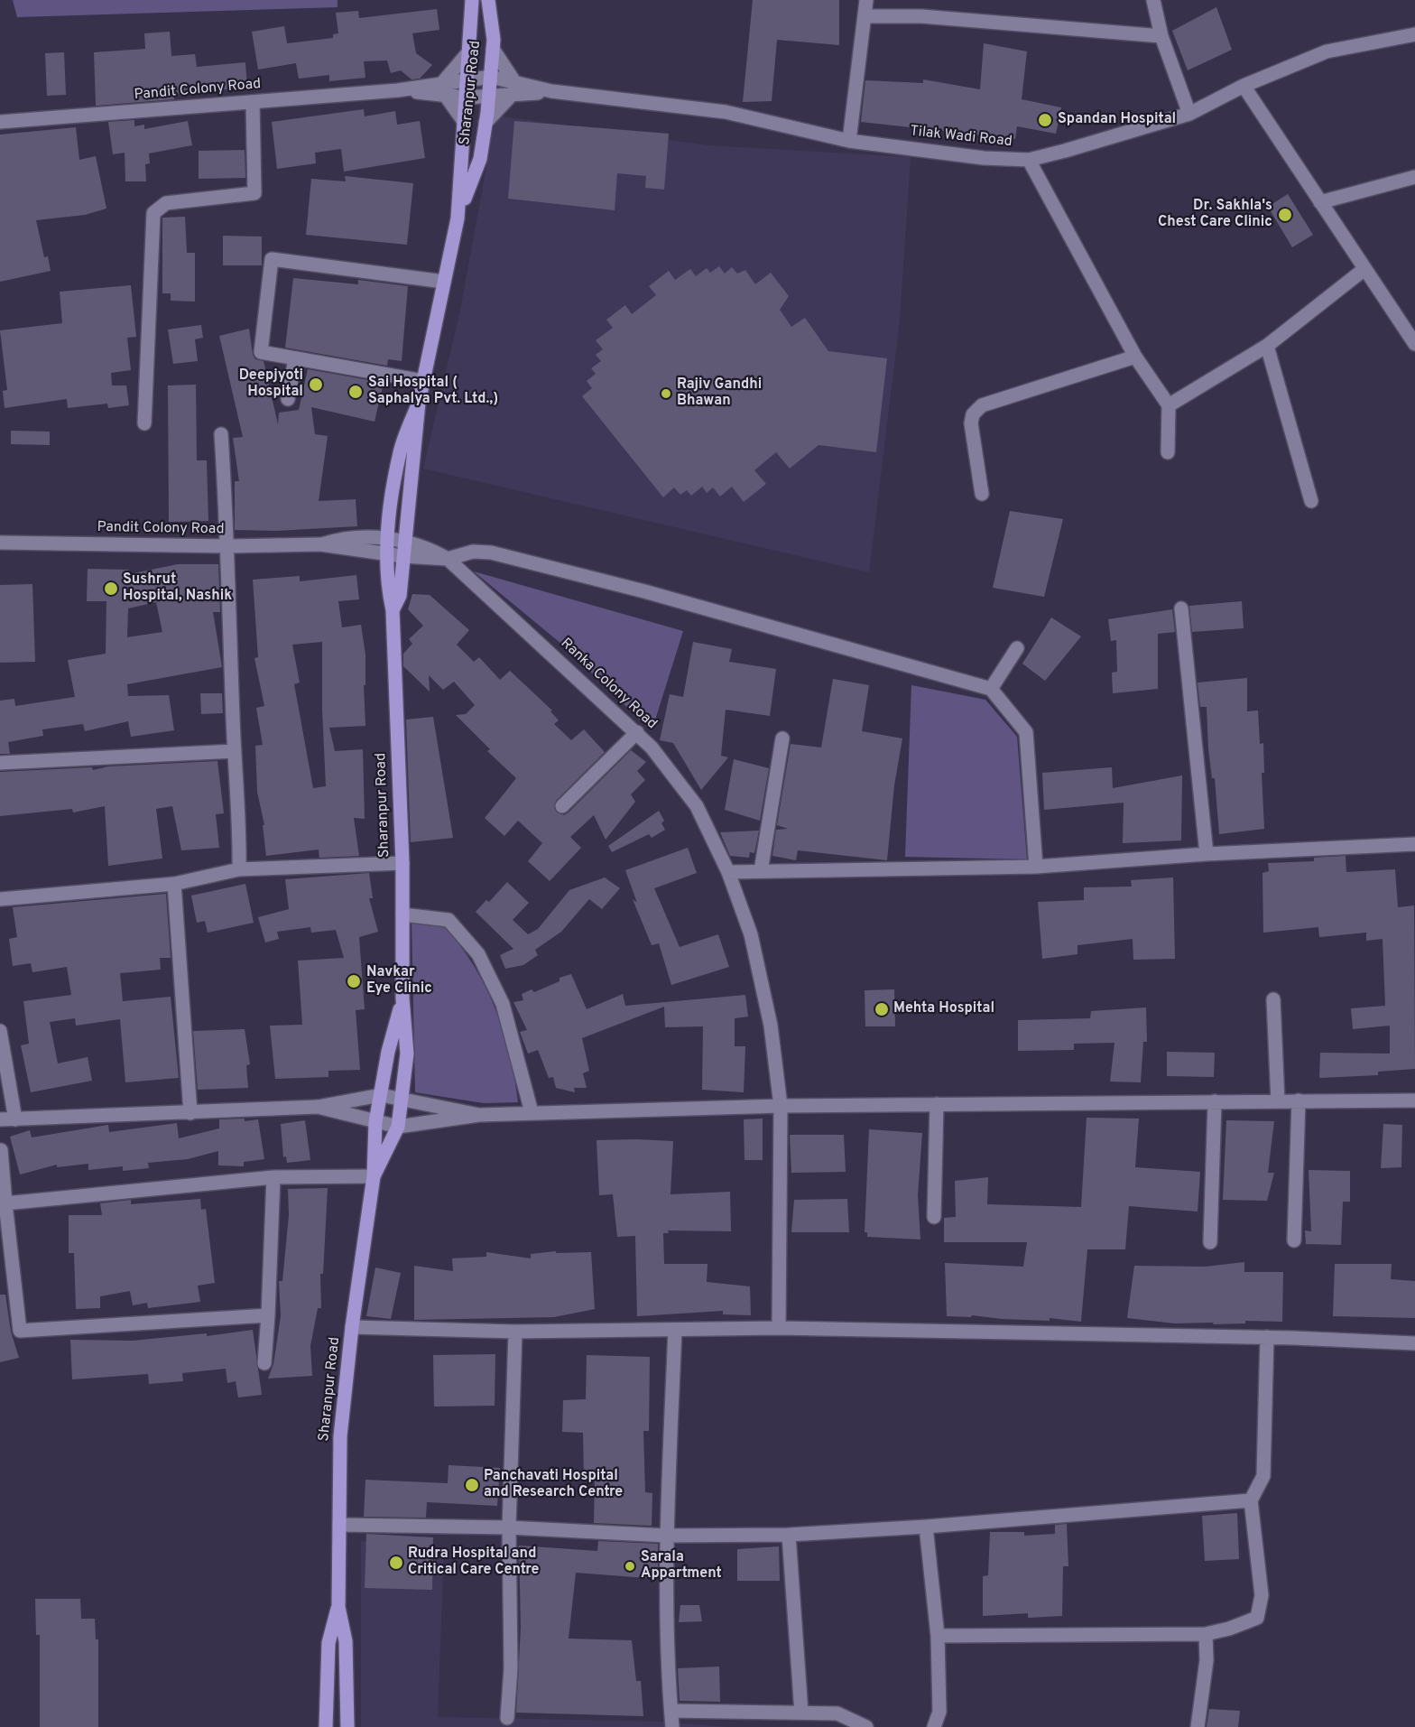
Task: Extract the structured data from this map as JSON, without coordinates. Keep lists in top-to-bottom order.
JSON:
{
  "streets": {
    "main road": ["Sharanpur Road"],
    "street": ["Pandit Colony Road", "Tilak Wadi Road", "Ranka Colony Road"]
  },
  "crossings": [
    ["Pandit Colony Road", "Sharanpur Road"],
    ["Pandit Colony Road", "Tilak Wadi Road"],
    ["Pandit Colony Road", "Ranka Colony Road"],
    ["Sharanpur Road", "Tilak Wadi Road"],
    ["Sharanpur Road", "Ranka Colony Road"]
  ],
  "places": [
    "Spandan Hospital",
    "Dr. Sakhla's Chest Care Clinic",
    "Deepjyoti Hospital",
    "Sai Hospital ( Saphalya Pvt. Ltd.,)",
    "Rajiv Gandhi Bhawan",
    "Sushrut Hospital, Nashik",
    "Navkar Eye Clinic",
    "Mehta Hospital",
    "Panchavati Hospital and Research Centre",
    "Rudra Hospital and Critical Care Centre",
    "Sarala Appartment"
  ]
}
